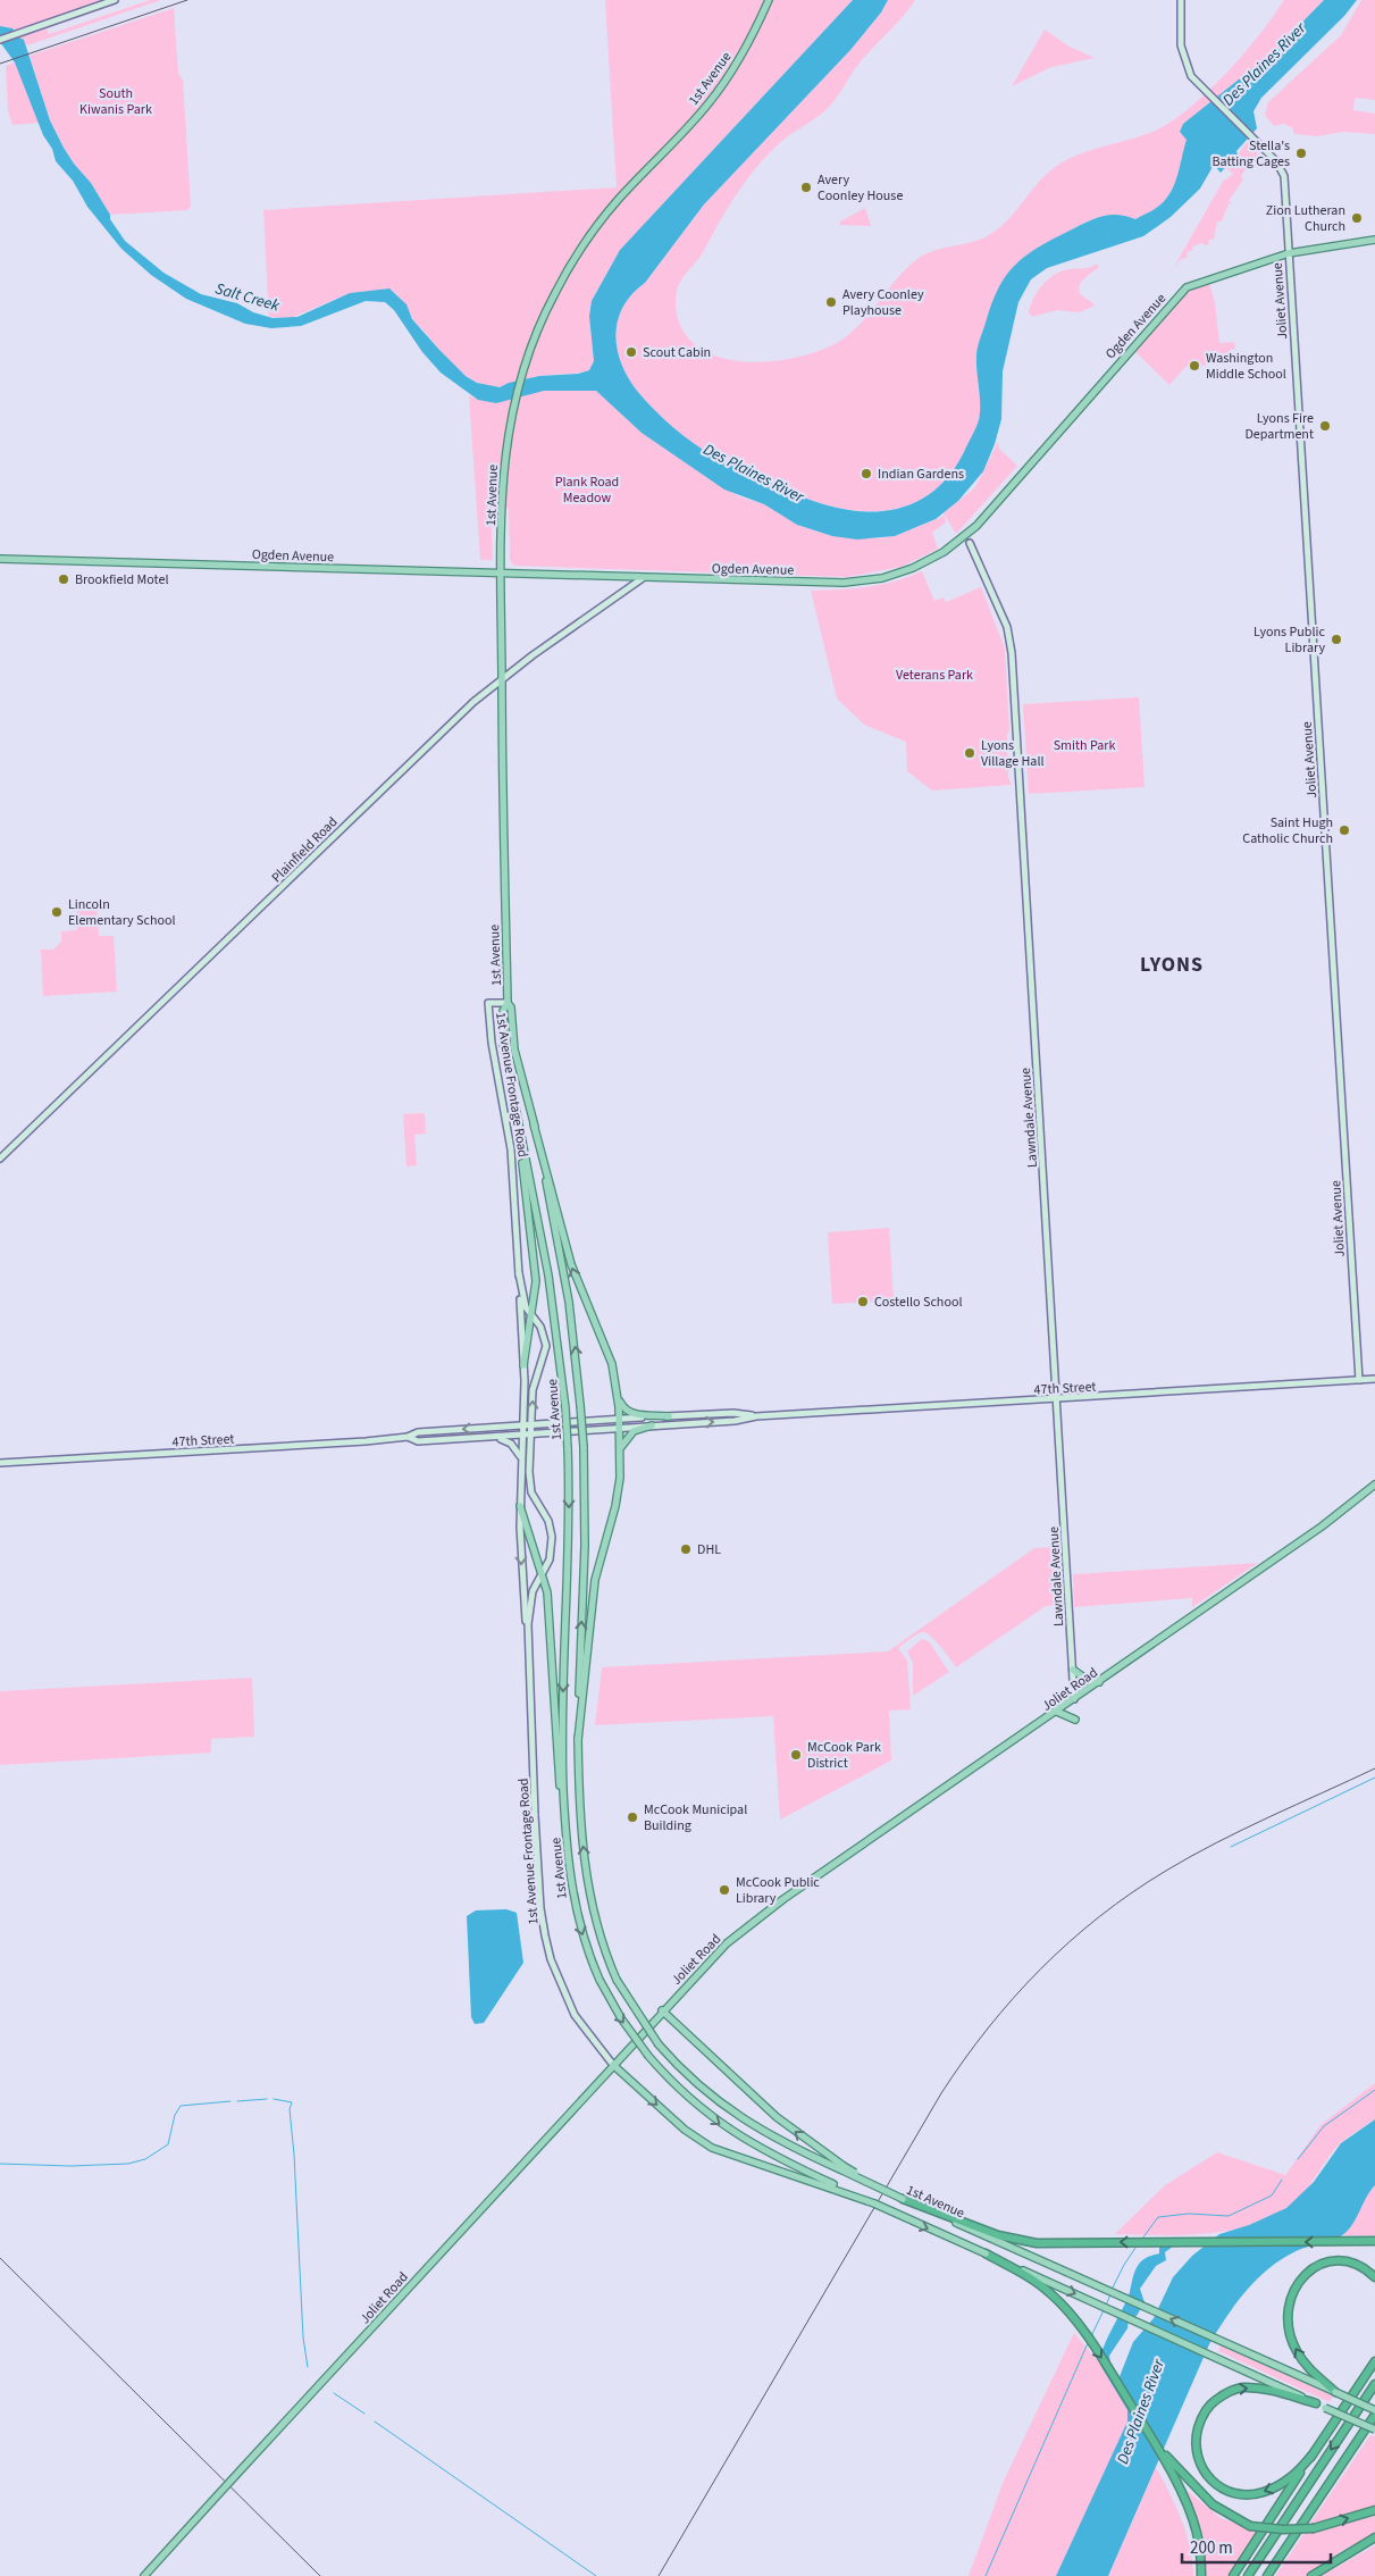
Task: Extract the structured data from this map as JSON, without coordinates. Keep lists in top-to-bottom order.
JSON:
{
  "streets": {
    "main road": ["1st Avenue", "Ogden Avenue", "Joliet Road"],
    "street": [
      "Joliet Avenue",
      "Plainfield Road",
      "1st Avenue Frontage Road",
      "Lawndale Avenue",
      "47th Street"
    ]
  },
  "crossings": [
    ["1st Avenue", "Ogden Avenue"],
    ["1st Avenue", "Plainfield Road"],
    ["1st Avenue", "1st Avenue Frontage Road"],
    ["Joliet Avenue", "Ogden Avenue"],
    ["Joliet Avenue", "47th Street"],
    ["Ogden Avenue", "Plainfield Road"],
    ["1st Avenue Frontage Road", "47th Street"],
    ["1st Avenue Frontage Road", "Joliet Road"],
    ["Lawndale Avenue", "47th Street"],
    ["Lawndale Avenue", "Joliet Road"]
  ],
  "districts": ["LYONS"],
  "water": ["Des Plaines River", "Salt Creek"],
  "parks": [
    "South Kiwanis Park",
    "Plank Road Meadow",
    "Veterans Park",
    "Smith Park"
  ],
  "places": [
    "Stella's Batting Cages",
    "Avery Coonley House",
    "Zion Lutheran Church",
    "Avery Coonley Playhouse",
    "Scout Cabin",
    "Washington Middle School",
    "Lyons Fire Department",
    "Indian Gardens",
    "Brookfield Motel",
    "Lyons Public Library",
    "Lyons Village Hall",
    "Saint Hugh Catholic Church",
    "Lincoln Elementary School",
    "Costello School",
    "DHL",
    "McCook Park District",
    "McCook Municipal Building",
    "McCook Public Library"
  ],
  "scale_bar": "200 m"
}
